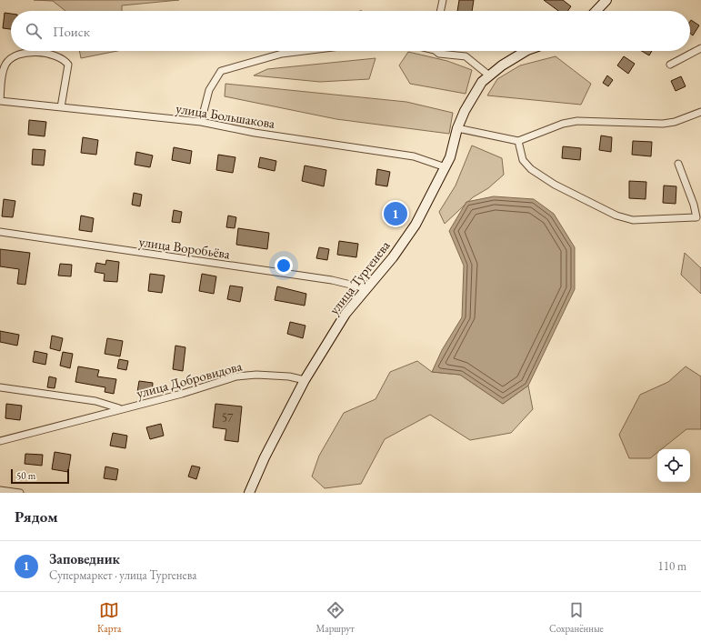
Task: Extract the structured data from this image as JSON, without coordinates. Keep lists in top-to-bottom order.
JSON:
{
  "streets": {
    "street": [
      "улица Большакова",
      "улица Воробьёва",
      "улица Тургенева",
      "улица Добровидова"
    ]
  },
  "crossings": [
    ["улица Большакова", "улица Тургенева"],
    ["улица Воробьёва", "улица Тургенева"],
    ["улица Тургенева", "улица Добровидова"]
  ],
  "house_numbers": ["57"],
  "scale_bar": "50 m",
  "page": {
    "search": "Поиск",
    "pins": "1",
    "scale": "50 m",
    "heading": "Рядом",
    "list": [
      {
        "mark": "1",
        "name": "Заповедник",
        "note": "Супермаркет · улица Тургенева",
        "value": "110 m"
      }
    ],
    "nav": ["Карта", "Маршрут", "Сохранённые"]
  }
}
